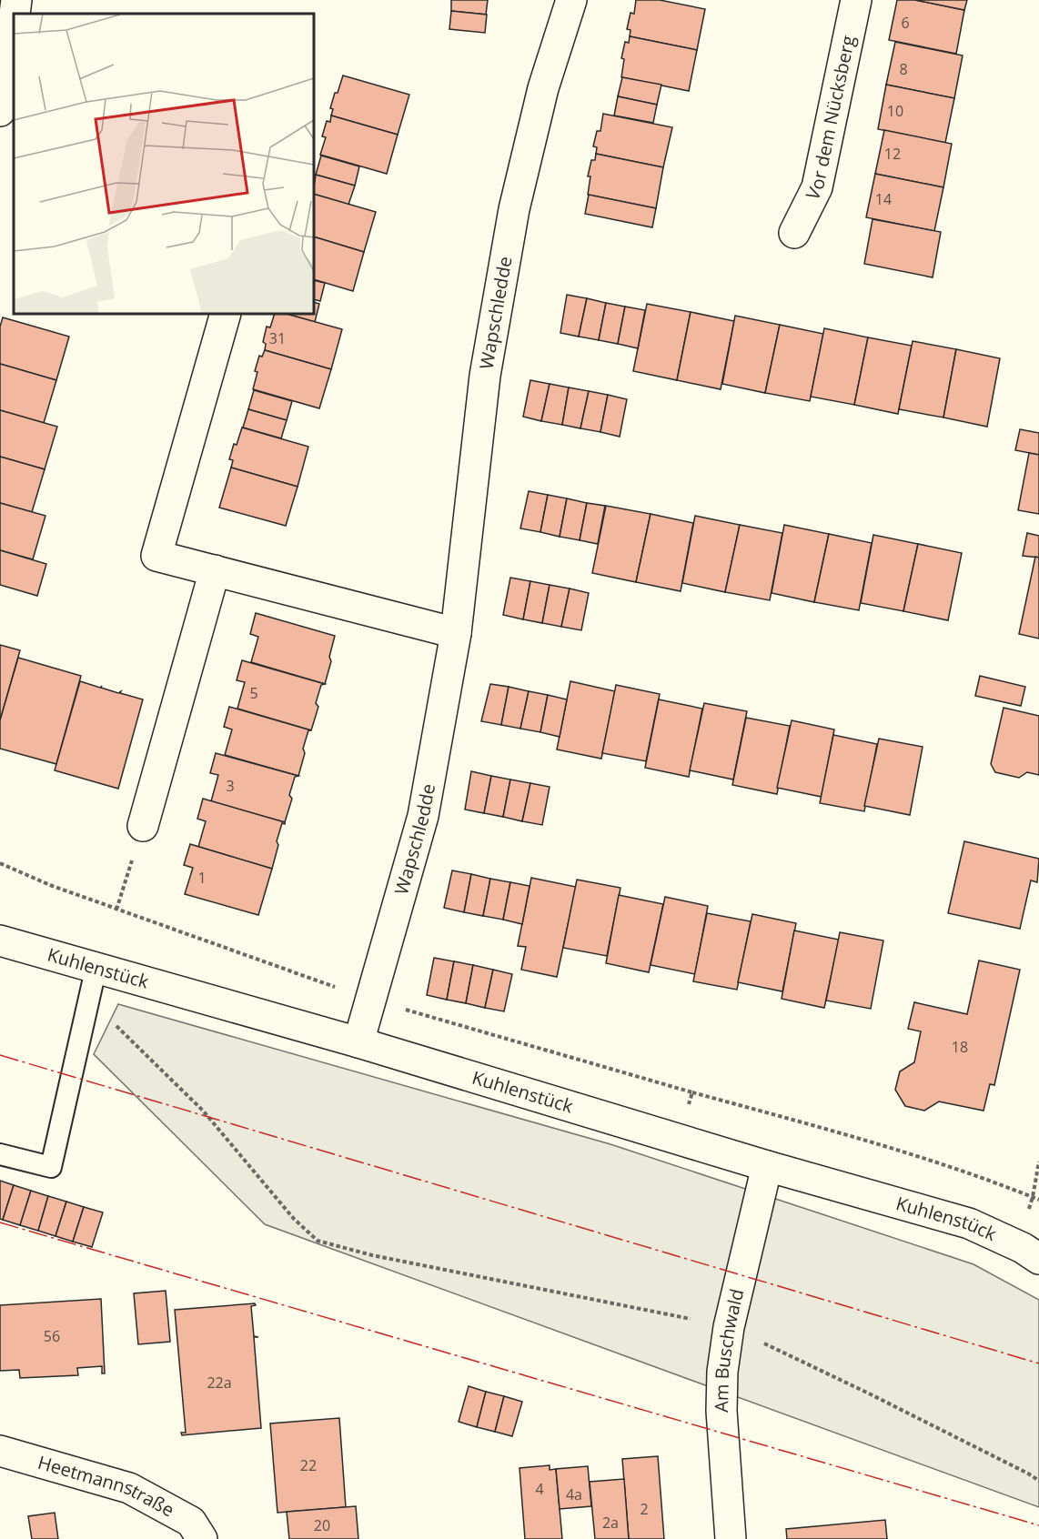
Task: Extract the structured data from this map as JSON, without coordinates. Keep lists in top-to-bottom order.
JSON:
{
  "streets": {
    "street": [
      "Vor dem Nücksberg",
      "Wapschledde",
      "Kuhlenstück",
      "Am Buschwald",
      "Heetmannstraße"
    ]
  },
  "crossings": [
    ["Wapschledde", "Kuhlenstück"],
    ["Kuhlenstück", "Am Buschwald"]
  ],
  "house_numbers": [
    "6",
    "8",
    "10",
    "12",
    "14",
    "31",
    "5",
    "3",
    "1",
    "18",
    "56",
    "22a",
    "22",
    "4",
    "4a",
    "2",
    "2a",
    "20"
  ]
}
